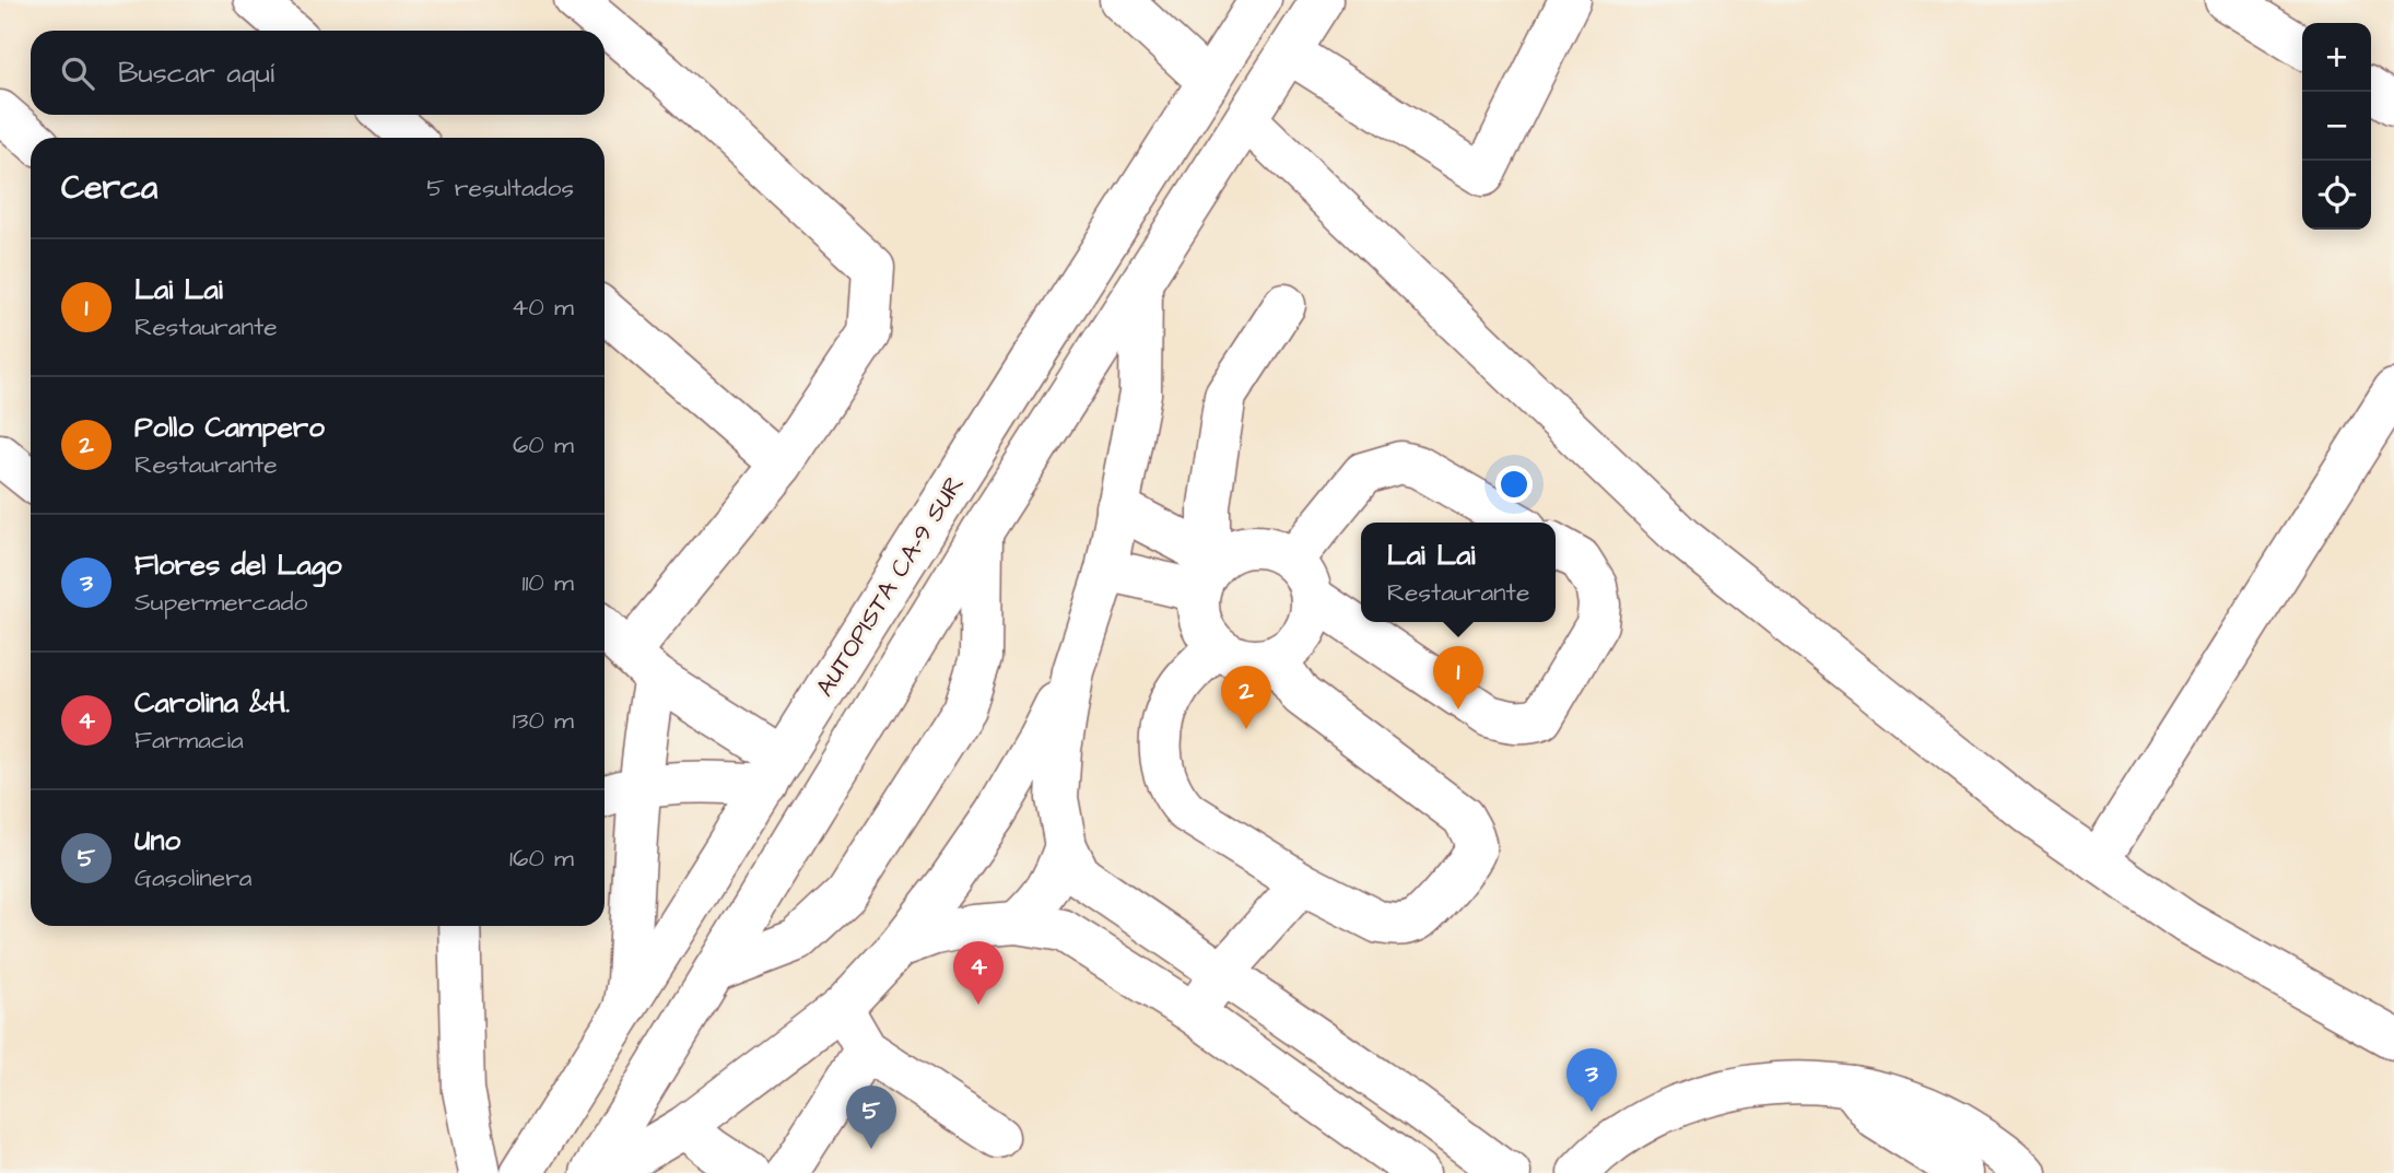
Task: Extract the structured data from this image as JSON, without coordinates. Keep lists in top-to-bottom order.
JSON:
{
  "streets": {
    "main road": ["AUTOPISTA CA-9 SUR"]
  },
  "page": {
    "map_buttons": ["+", "−"],
    "search": "Buscar aquí",
    "heading": ["Cerca", "5 resultados"],
    "list": [
      {
        "mark": "1",
        "name": "Lai Lai",
        "note": "Restaurante",
        "value": "40 m"
      },
      {
        "mark": "2",
        "name": "Pollo Campero",
        "note": "Restaurante",
        "value": "60 m"
      },
      {
        "mark": "3",
        "name": "Flores del Lago",
        "note": "Supermercado",
        "value": "110 m"
      },
      {
        "mark": "4",
        "name": "Carolina &H.",
        "note": "Farmacia",
        "value": "130 m"
      },
      {
        "mark": "5",
        "name": "Uno",
        "note": "Gasolinera",
        "value": "160 m"
      }
    ],
    "popup": ["Lai Lai", "Restaurante"],
    "pins": [
      "1",
      "2",
      "4",
      "3",
      "5"
    ]
  }
}
